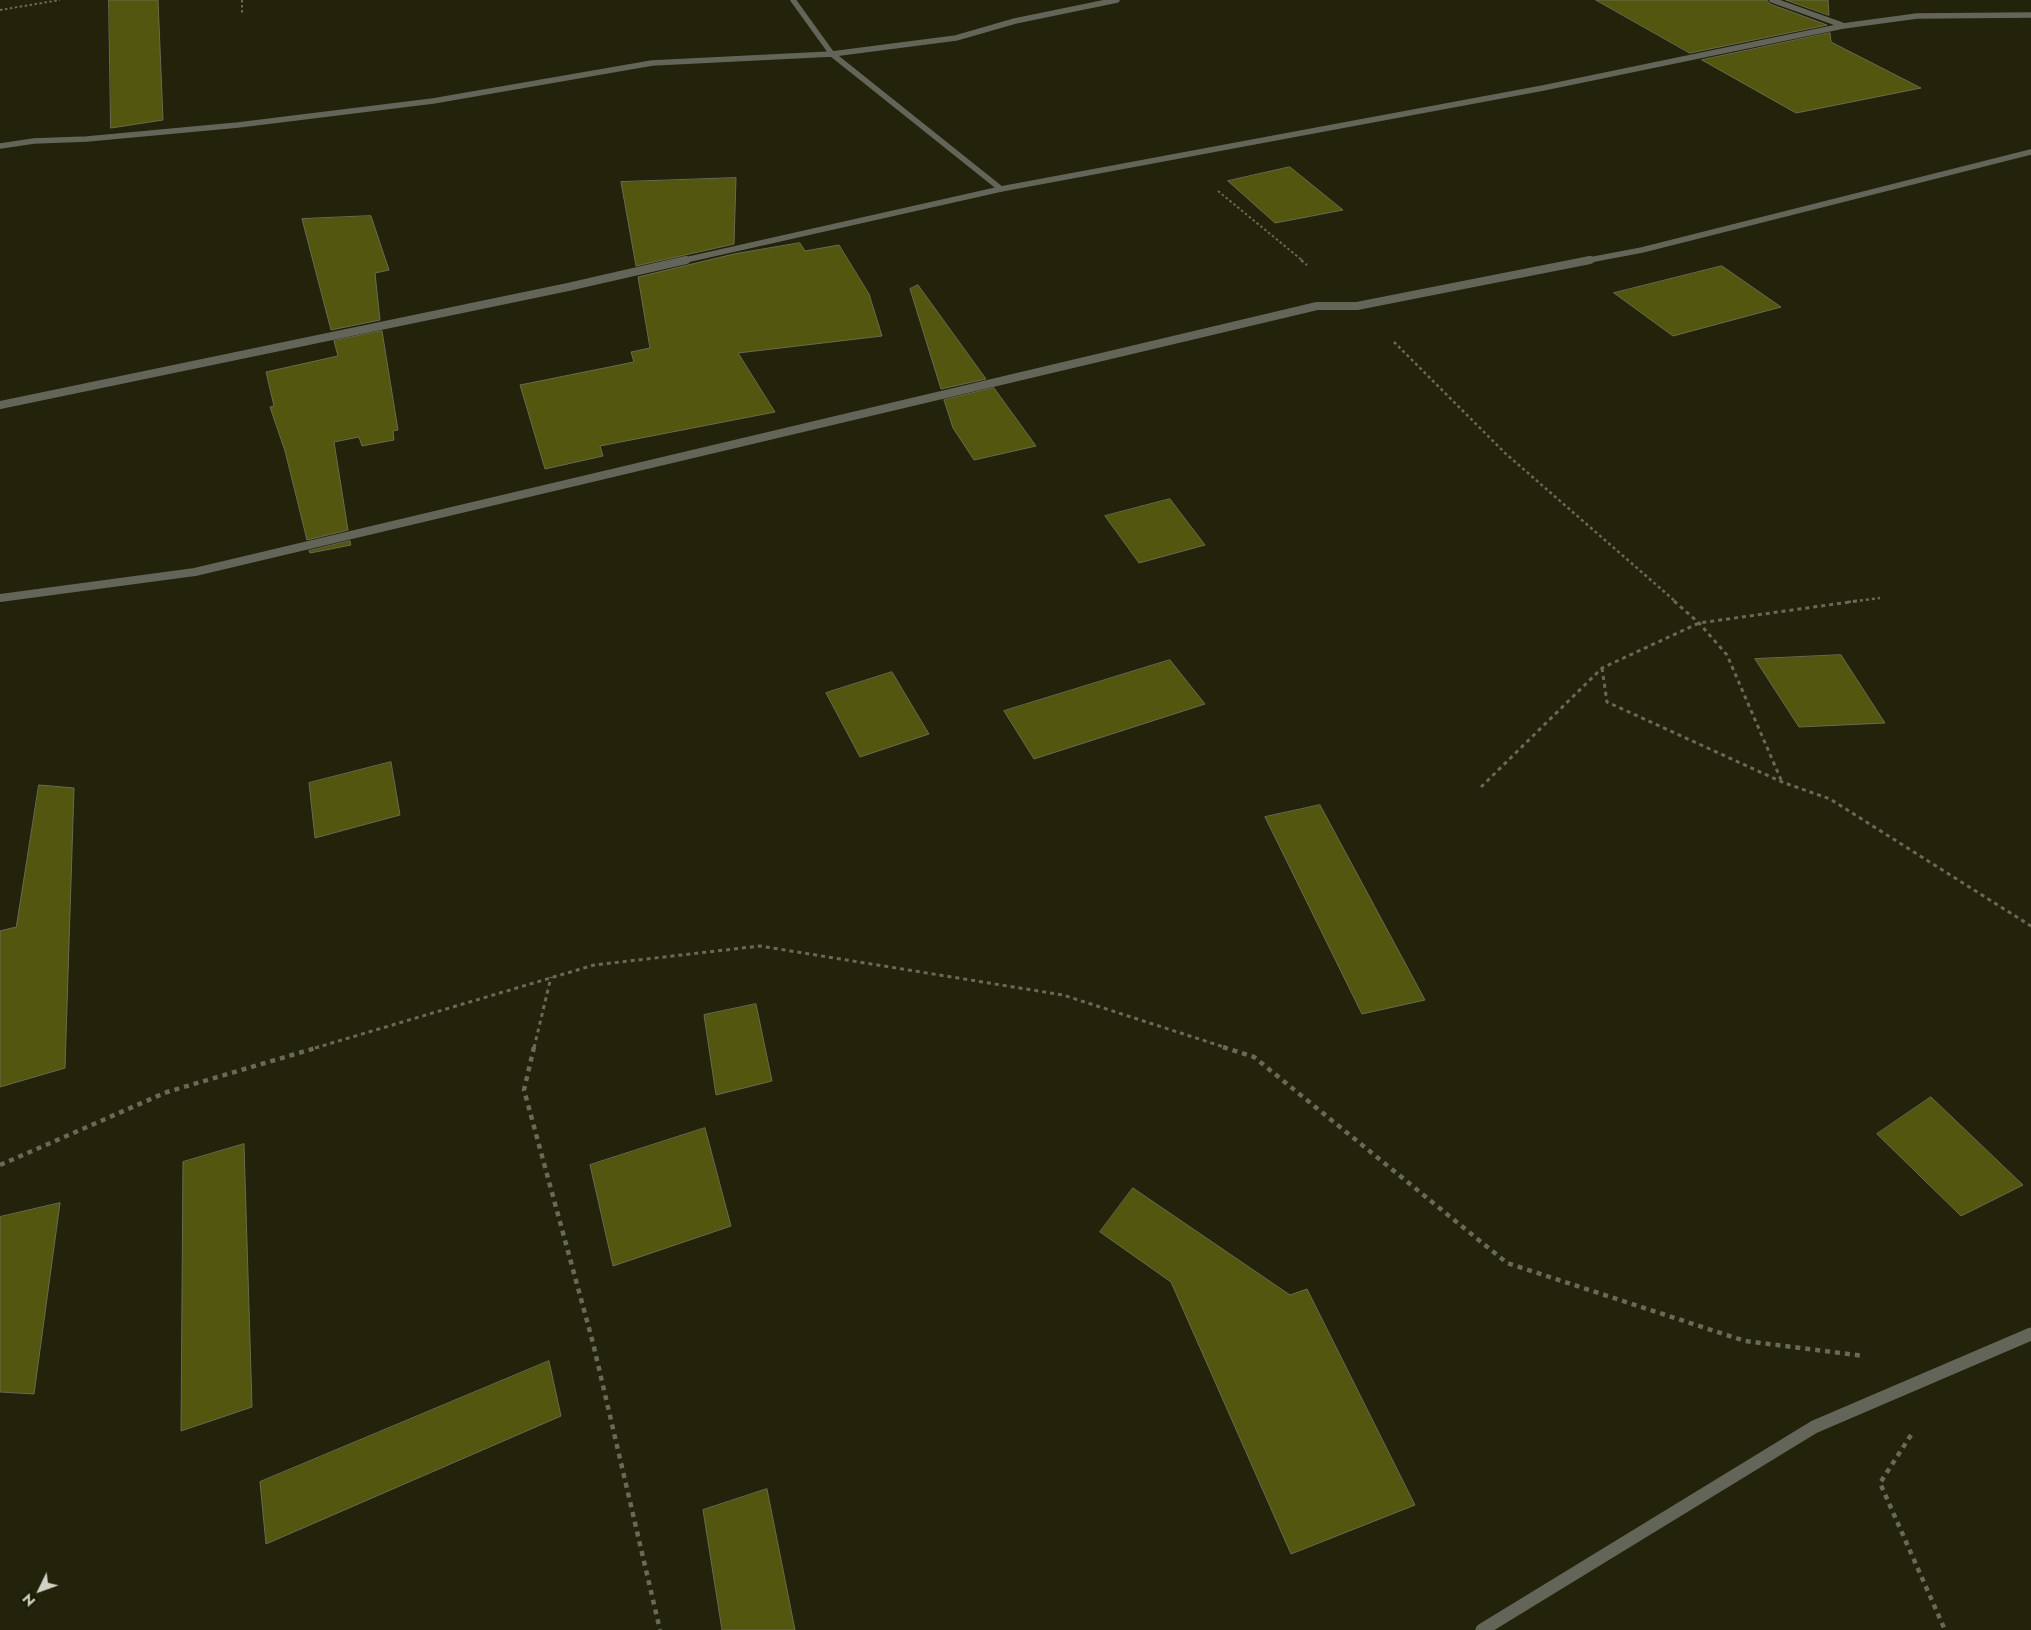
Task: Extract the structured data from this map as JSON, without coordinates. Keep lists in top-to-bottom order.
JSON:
{
  "north": "bottom left"
}
